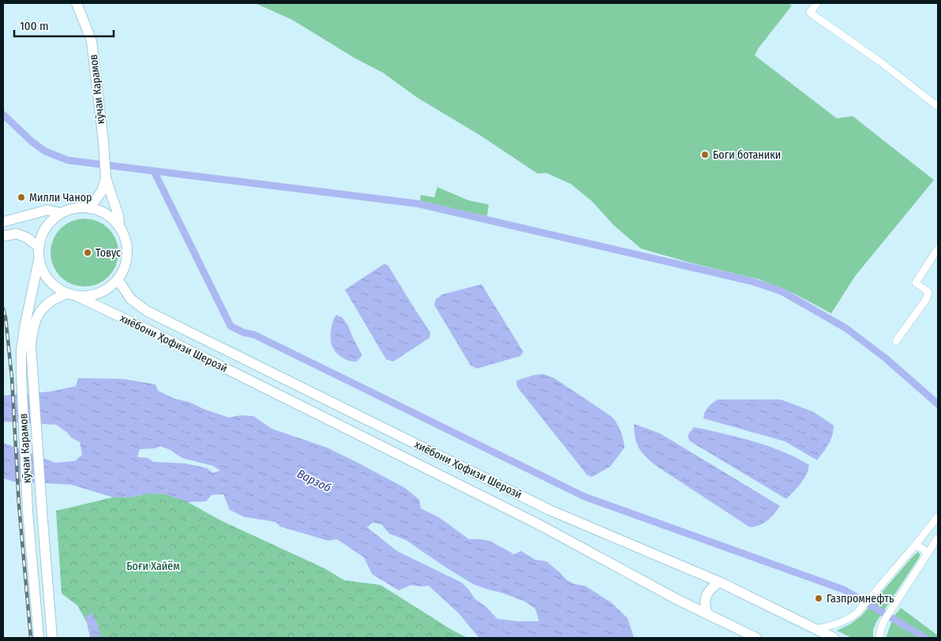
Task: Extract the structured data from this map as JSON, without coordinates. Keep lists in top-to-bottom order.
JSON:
{
  "streets": {
    "main road": ["кӯчаи Карамов", "хиёбони Ҳофизи Шерозӣ"]
  },
  "crossings": [
    ["кӯчаи Карамов", "хиёбони Ҳофизи Шерозӣ"]
  ],
  "water": ["Варзоб"],
  "parks": ["Боғи Хайём"],
  "places": [
    "Боги ботаники",
    "Милли Чанор",
    "Товус",
    "Газпромнефть"
  ],
  "scale_bar": "100 m"
}
